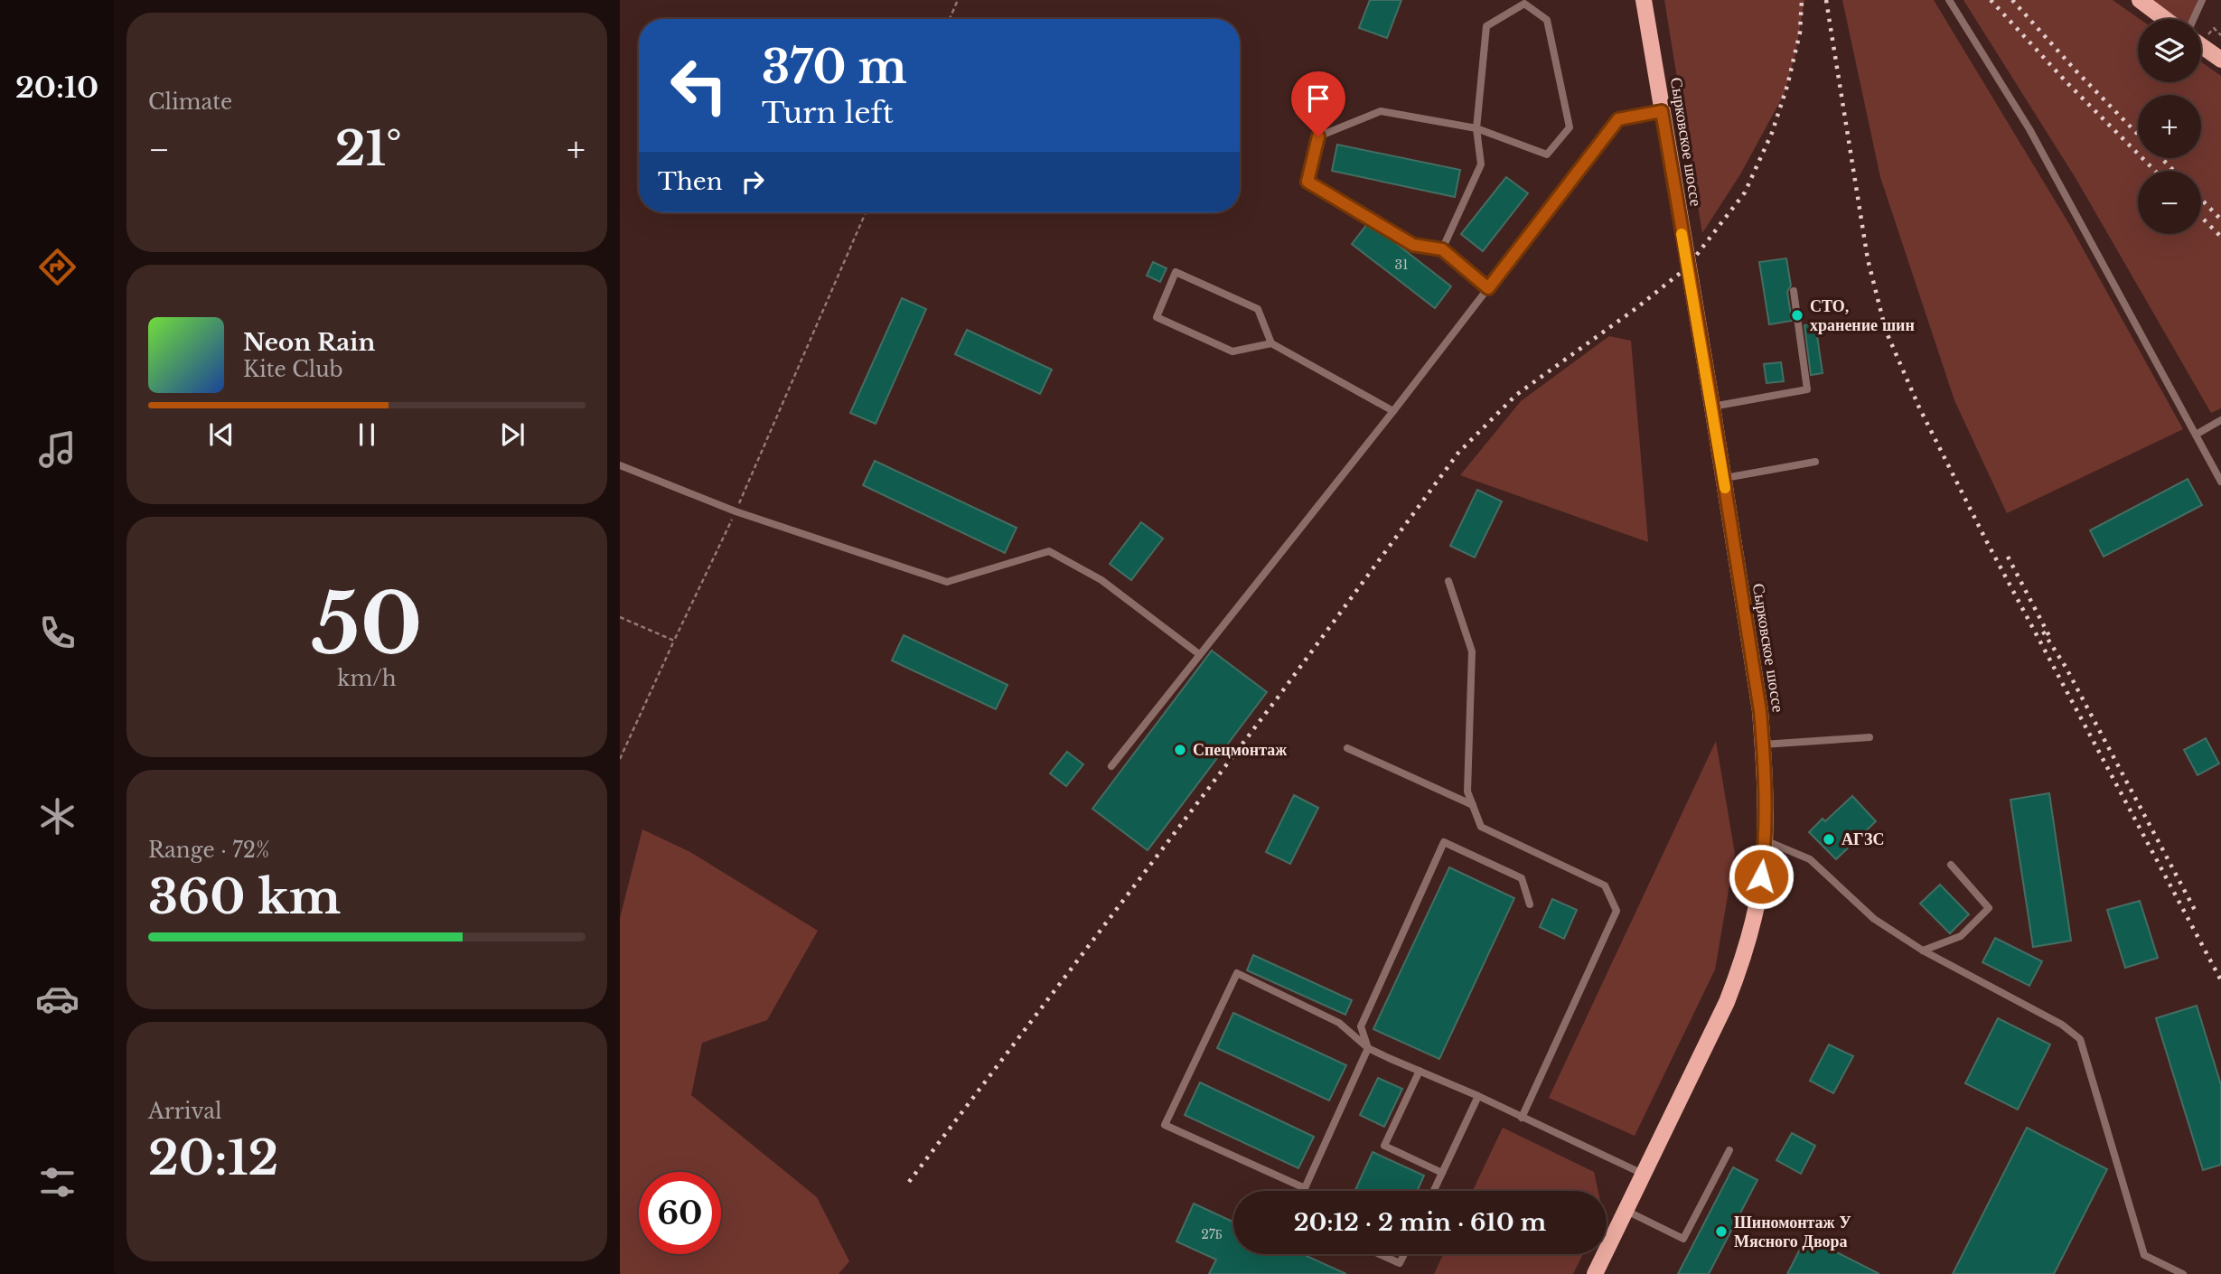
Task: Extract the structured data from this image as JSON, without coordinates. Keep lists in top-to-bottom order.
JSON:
{
  "streets": {
    "main road": ["Сырковское шоссе"]
  },
  "places": [
    "СТО, хранение шин",
    "Спецмонтаж",
    "АГЗС",
    "Шиномонтаж У Мясного Двора"
  ],
  "house_numbers": ["31", "27Б"],
  "page": {
    "tabs": "20:10",
    "tile": [
      "Climate",
      ["50", "km/h"],
      ["Range · 72%", "360 km"],
      ["Arrival", "20:12"]
    ],
    "map_buttons": ["+", "−"],
    "turn": ["370 m", "Turn left"],
    "heat": ["−", "21°", "+"],
    "then": "Then",
    "song": ["Neon Rain", "Kite Club"],
    "limit": "60",
    "trip": "20:12 · 2 min · 610 m"
  }
}
